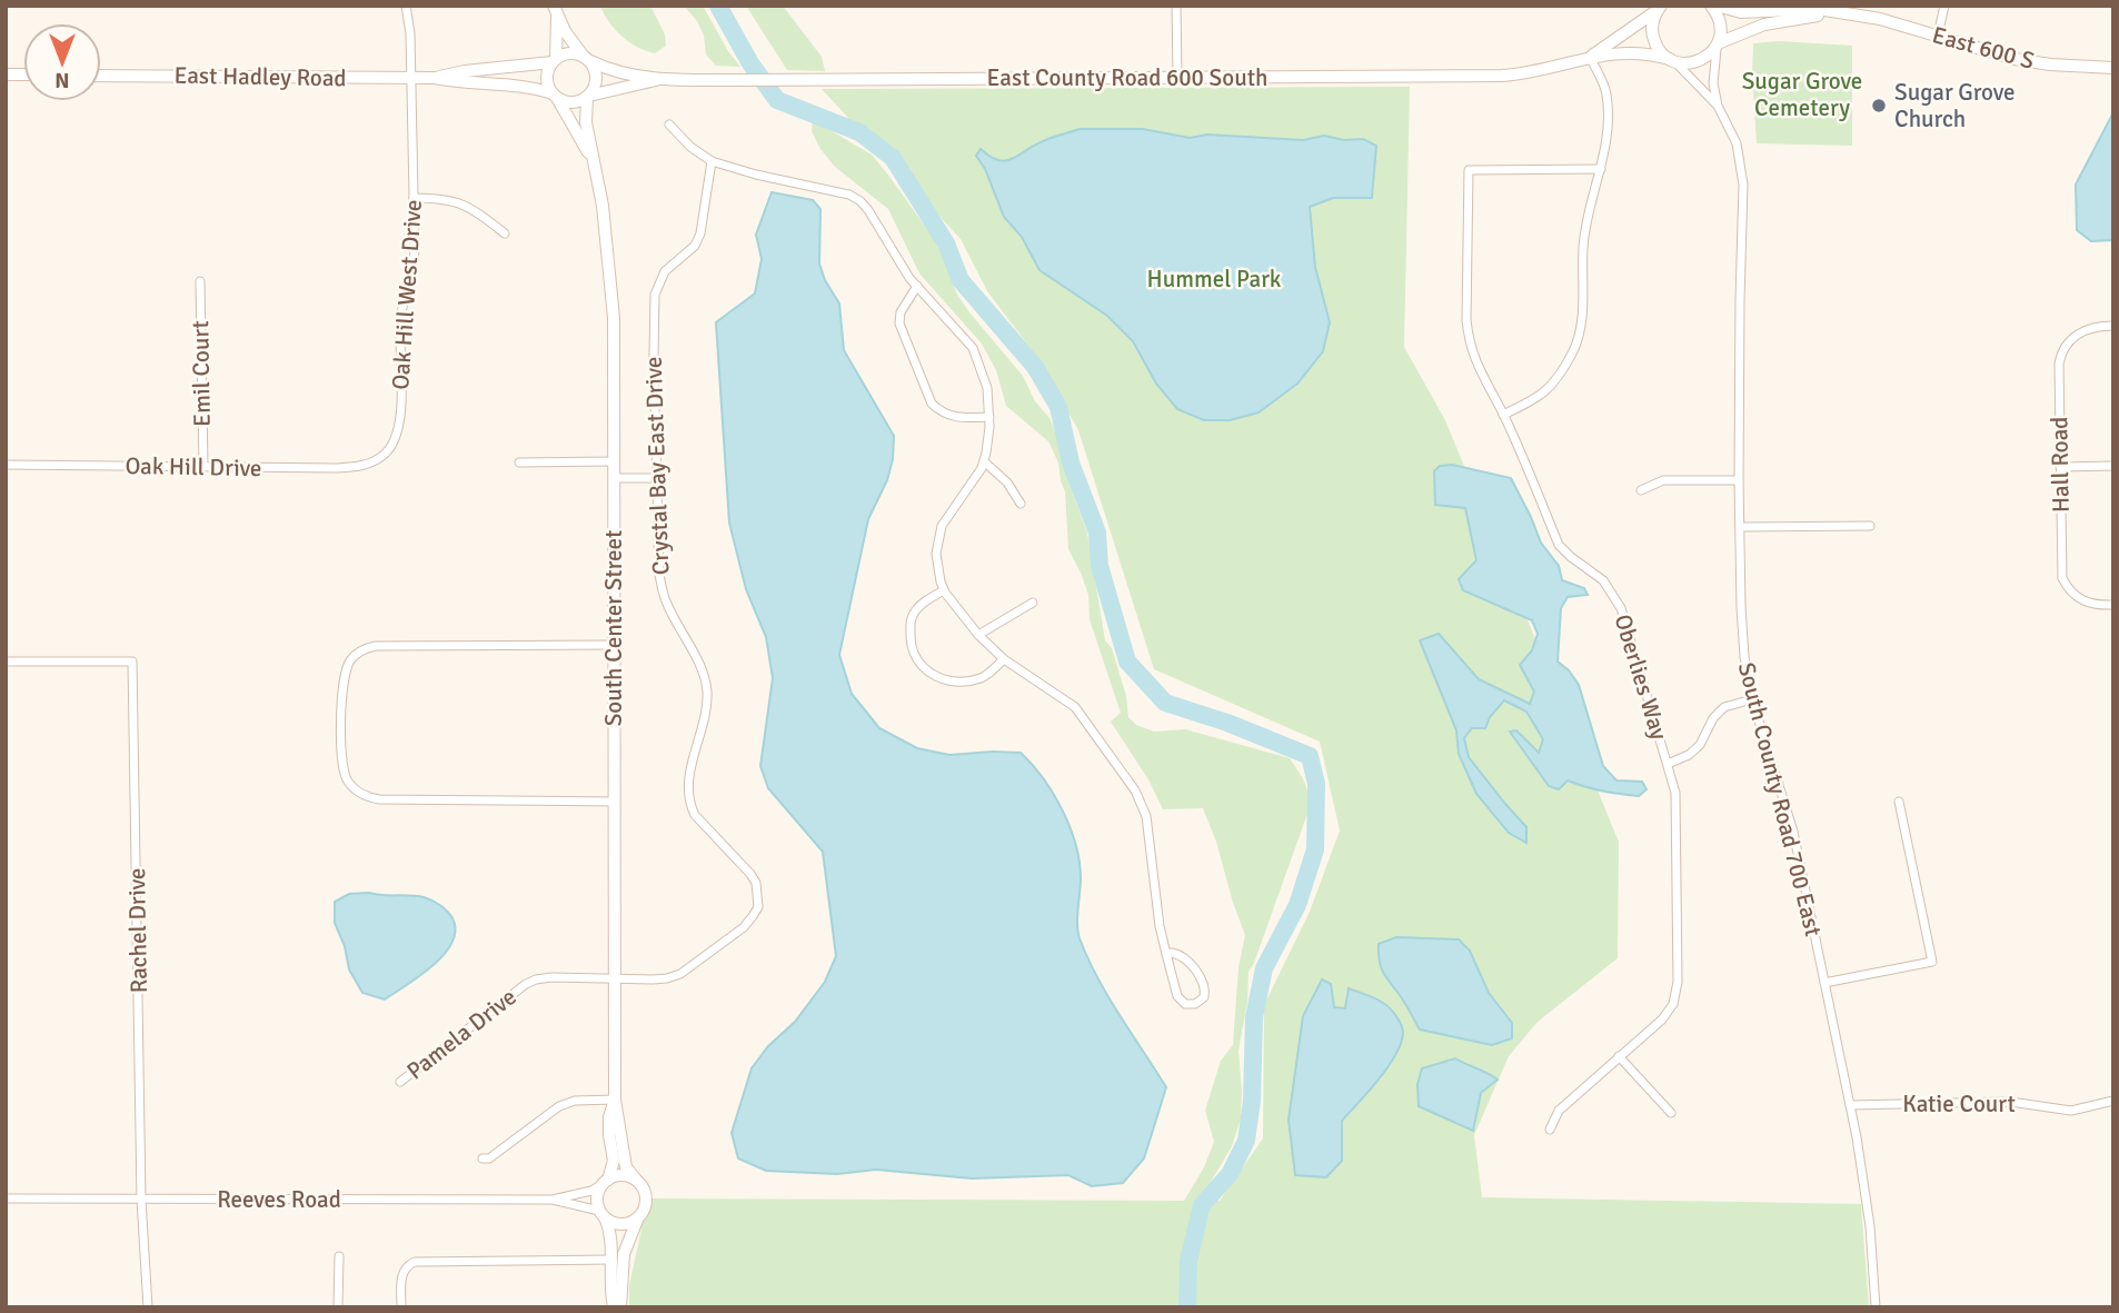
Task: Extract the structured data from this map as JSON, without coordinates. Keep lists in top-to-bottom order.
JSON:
{
  "streets": {
    "street": [
      "East 600 S",
      "East Hadley Road",
      "East County Road 600 South",
      "Oak Hill West Drive",
      "Emil Court",
      "Hall Road",
      "Crystal Bay East Drive",
      "Oak Hill Drive",
      "South Center Street",
      "Oberlies Way",
      "South County Road 700 East",
      "Rachel Drive",
      "Pamela Drive",
      "Katie Court",
      "Reeves Road"
    ]
  },
  "crossings": [
    ["East Hadley Road", "East County Road 600 South"],
    ["East Hadley Road", "Oak Hill West Drive"],
    ["East Hadley Road", "South Center Street"],
    ["East County Road 600 South", "South Center Street"],
    ["East County Road 600 South", "South County Road 700 East"],
    ["Oak Hill West Drive", "Oak Hill Drive"],
    ["Emil Court", "Oak Hill Drive"],
    ["Crystal Bay East Drive", "South Center Street"],
    ["Crystal Bay East Drive", "Pamela Drive"],
    ["South Center Street", "Pamela Drive"],
    ["South Center Street", "Reeves Road"],
    ["South County Road 700 East", "Katie Court"],
    ["Rachel Drive", "Reeves Road"]
  ],
  "parks": ["Sugar Grove Cemetery", "Hummel Park"],
  "places": ["Sugar Grove Church"],
  "north": "bottom"
}
